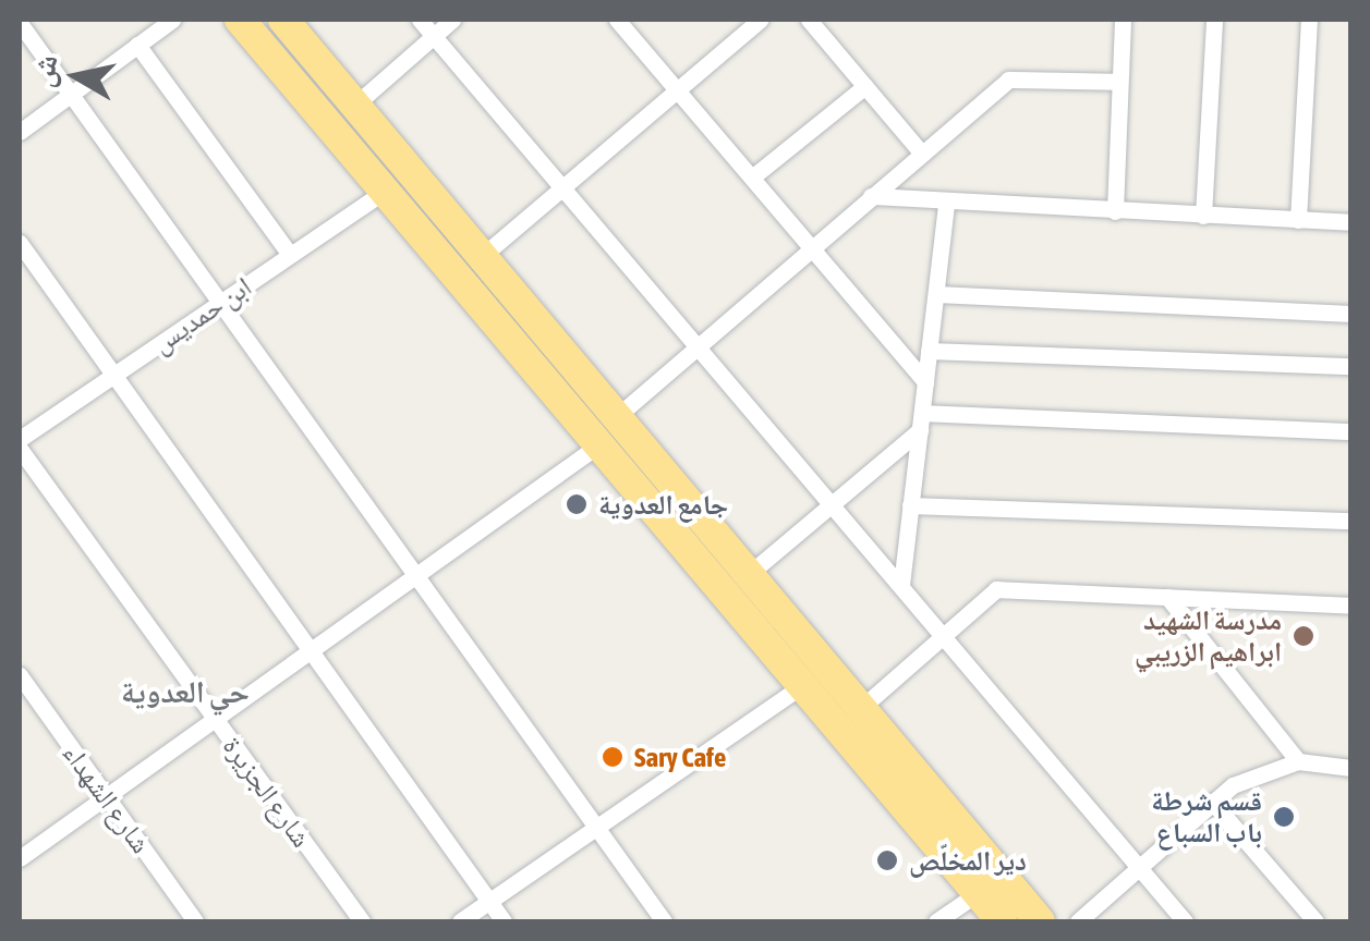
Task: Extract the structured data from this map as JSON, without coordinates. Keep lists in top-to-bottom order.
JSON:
{
  "streets": {
    "street": ["ابن حمديس", "شارع الجزيرة", "شارع الشهداء"]
  },
  "districts": ["حي العدوية"],
  "places": [
    "جامع العدوية",
    "مدرسة الشهيد ابراهيم الزريبي",
    "Sary Cafe",
    "قسم شرطة باب السباع",
    "دير المخلّص"
  ],
  "north": "left"
}
